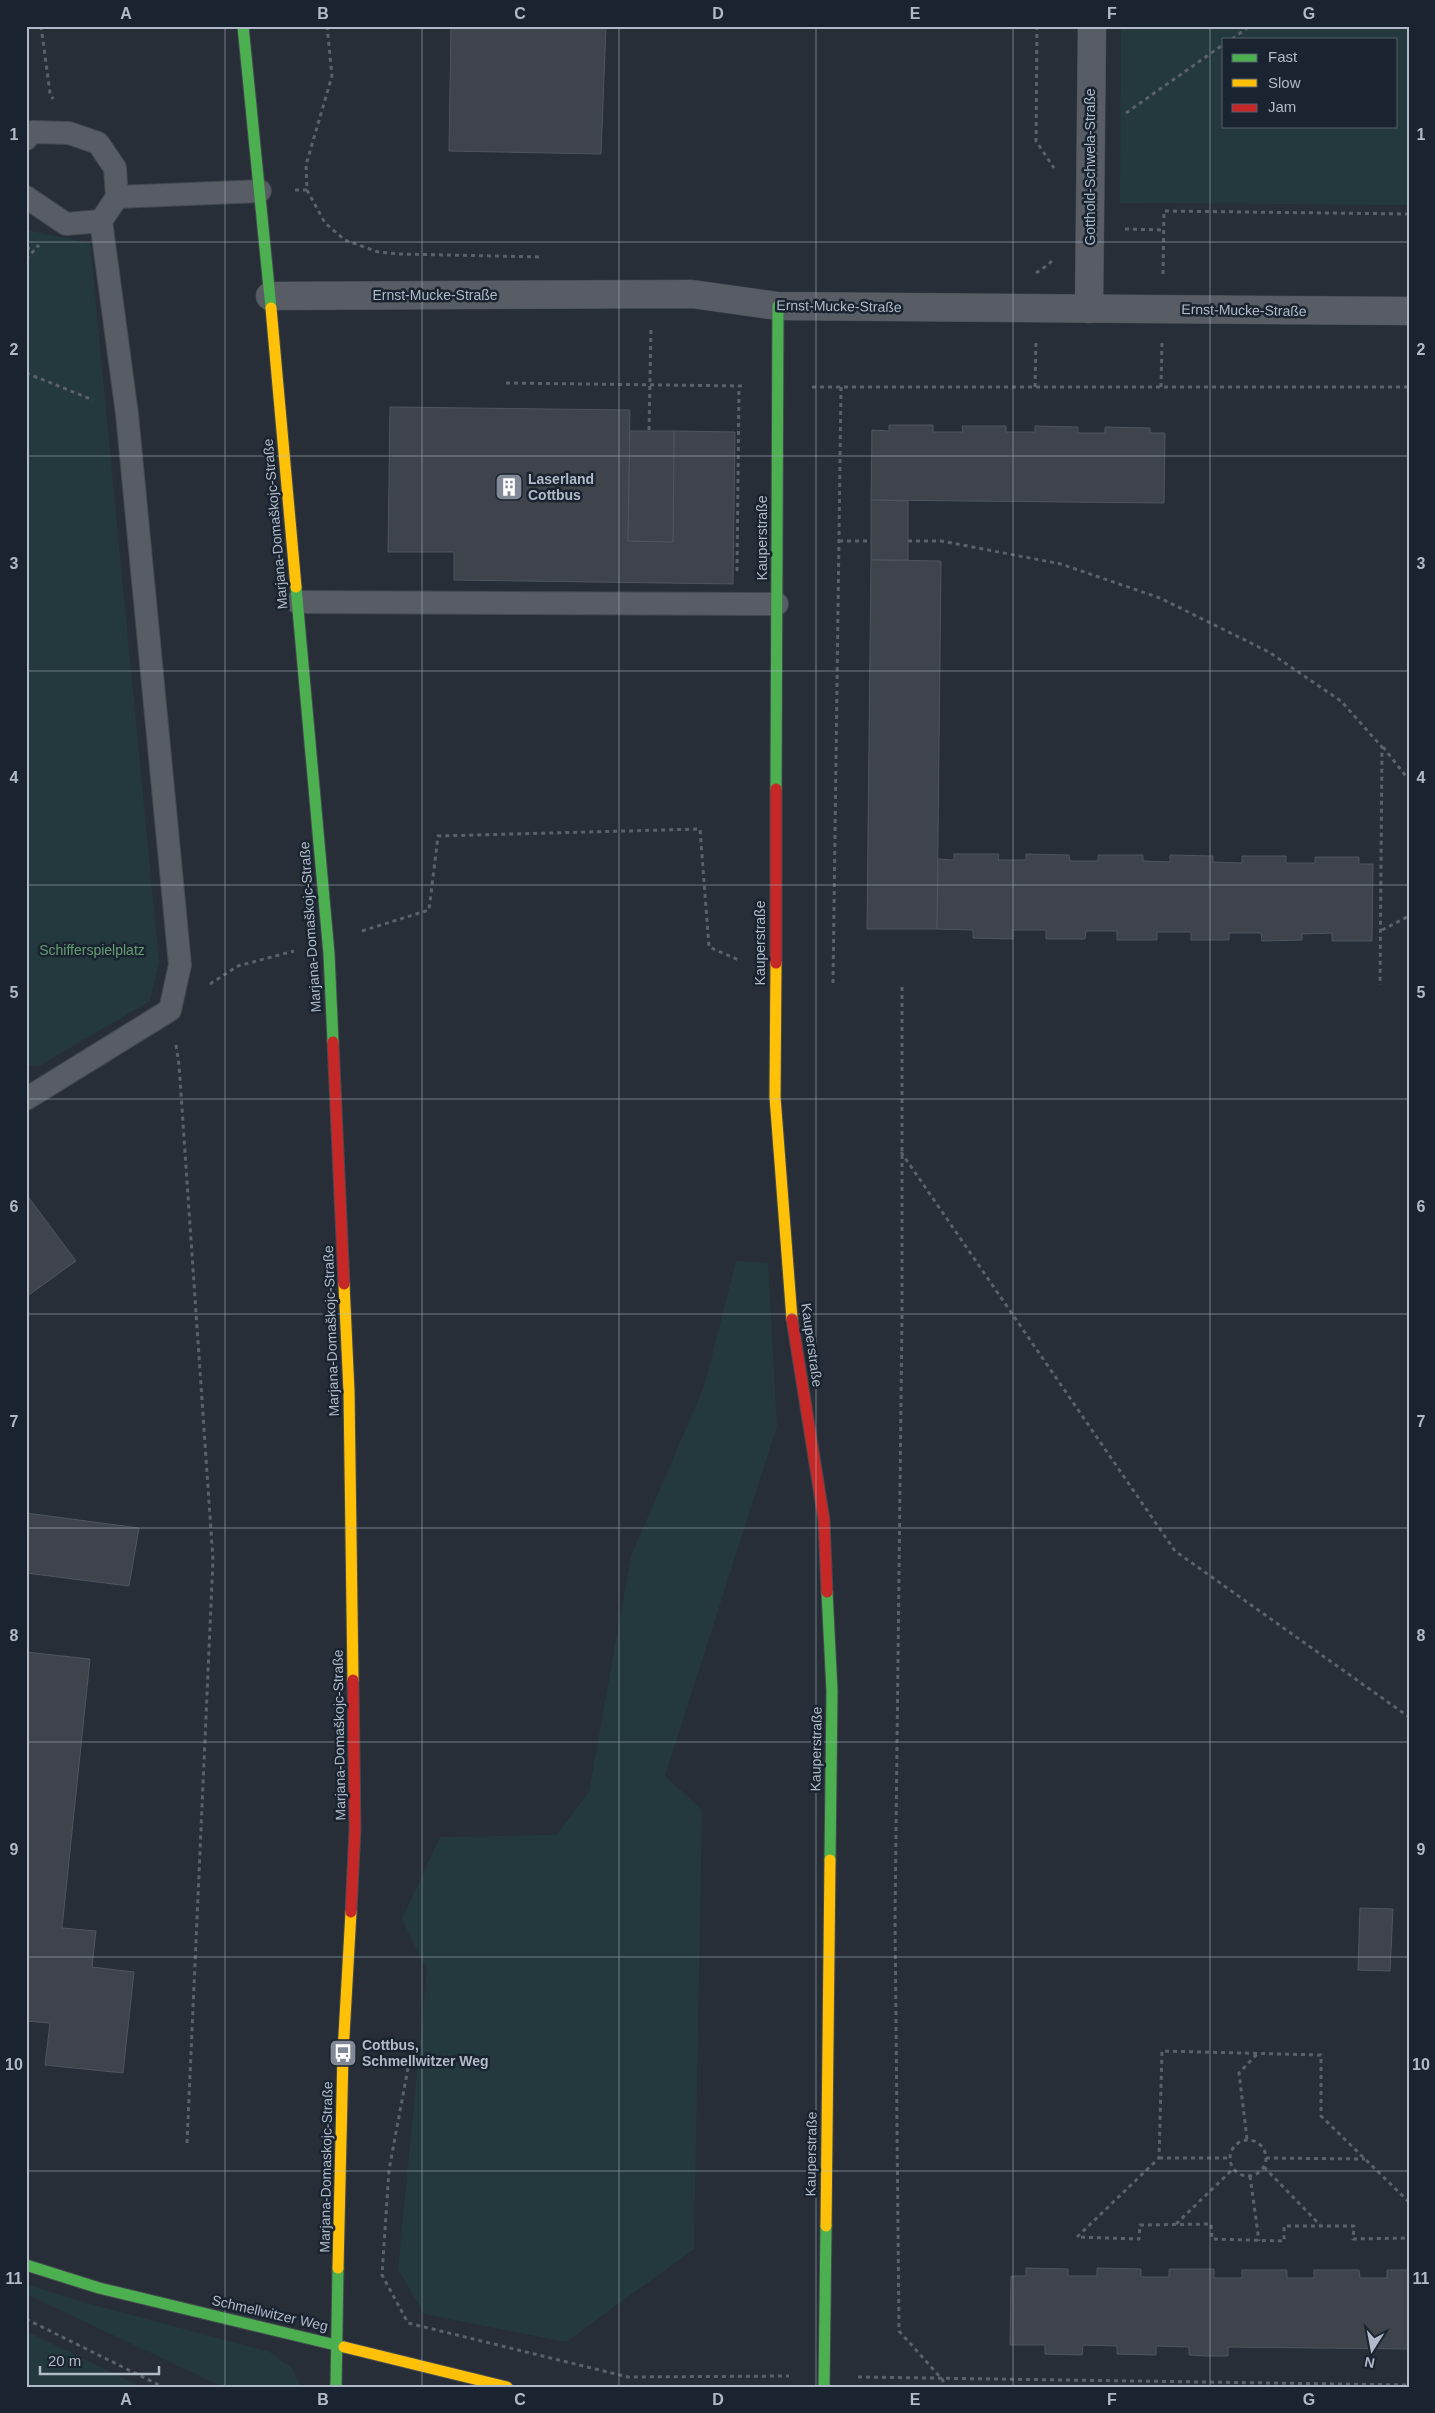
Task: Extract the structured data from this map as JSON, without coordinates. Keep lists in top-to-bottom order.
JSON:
{
  "streets": {
    "street": [
      "Gotthold-Schwela-Straße",
      "Ernst-Mucke-Straße",
      "Marjana-Domaškojc-Straße",
      "Kauperstraße",
      "Marjana-Domaskojc-Straße",
      "Schmellwitzer Weg"
    ]
  },
  "crossings": [
    ["Gotthold-Schwela-Straße", "Ernst-Mucke-Straße"],
    ["Ernst-Mucke-Straße", "Marjana-Domaškojc-Straße"],
    ["Ernst-Mucke-Straße", "Kauperstraße"],
    ["Marjana-Domaškojc-Straße", "Marjana-Domaskojc-Straße"],
    ["Marjana-Domaskojc-Straße", "Schmellwitzer Weg"]
  ],
  "parks": ["Schifferspielplatz"],
  "places": {
    "building": ["Laserland Cottbus"],
    "bus stop": ["Cottbus, Schmellwitzer Weg"]
  },
  "legend": ["Fast", "Slow", "Jam"],
  "scale_bar": "20 m",
  "north": "bottom",
  "grid": {
    "columns": [
      "A",
      "B",
      "C",
      "D",
      "E",
      "F",
      "G"
    ],
    "rows": [
      "1",
      "2",
      "3",
      "4",
      "5",
      "6",
      "7",
      "8",
      "9",
      "10",
      "11"
    ]
  }
}
